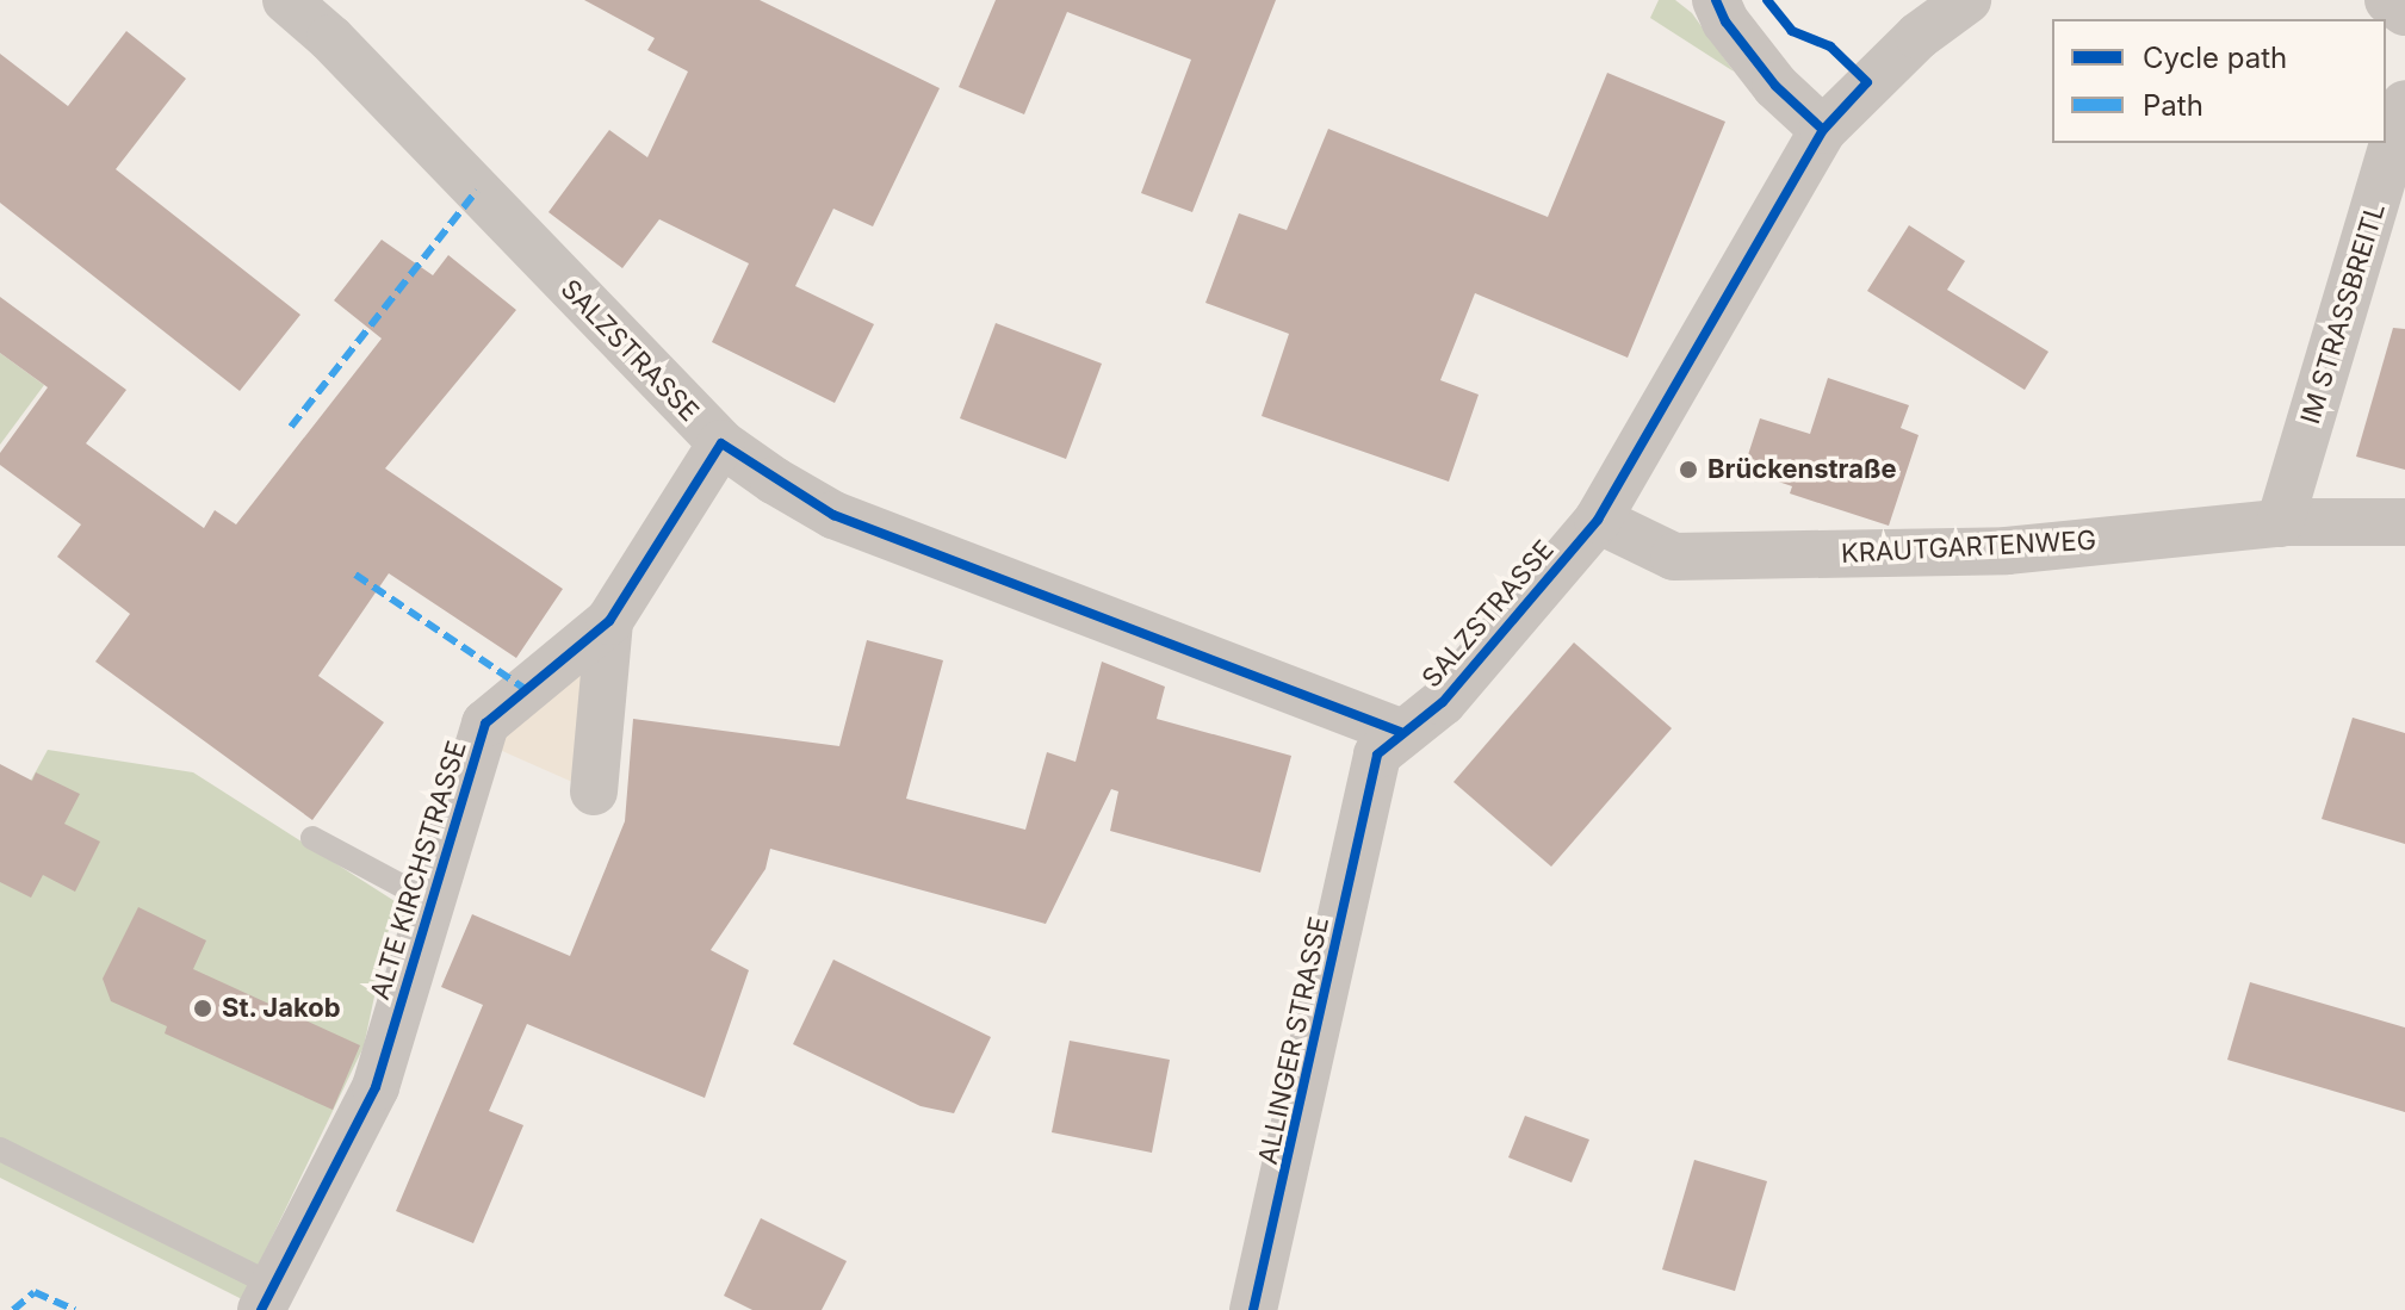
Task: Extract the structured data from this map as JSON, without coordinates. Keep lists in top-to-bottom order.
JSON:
{
  "streets": {
    "street": [
      "IM STRASSBREITL",
      "SALZSTRASSE",
      "KRAUTGARTENWEG",
      "ALTE KIRCHSTRASSE",
      "ALLINGER STRASSE"
    ]
  },
  "crossings": [
    ["IM STRASSBREITL", "KRAUTGARTENWEG"],
    ["SALZSTRASSE", "KRAUTGARTENWEG"],
    ["SALZSTRASSE", "ALTE KIRCHSTRASSE"],
    ["SALZSTRASSE", "ALLINGER STRASSE"]
  ],
  "places": ["Brückenstraße", "St. Jakob"],
  "legend": ["Cycle path", "Path"]
}
